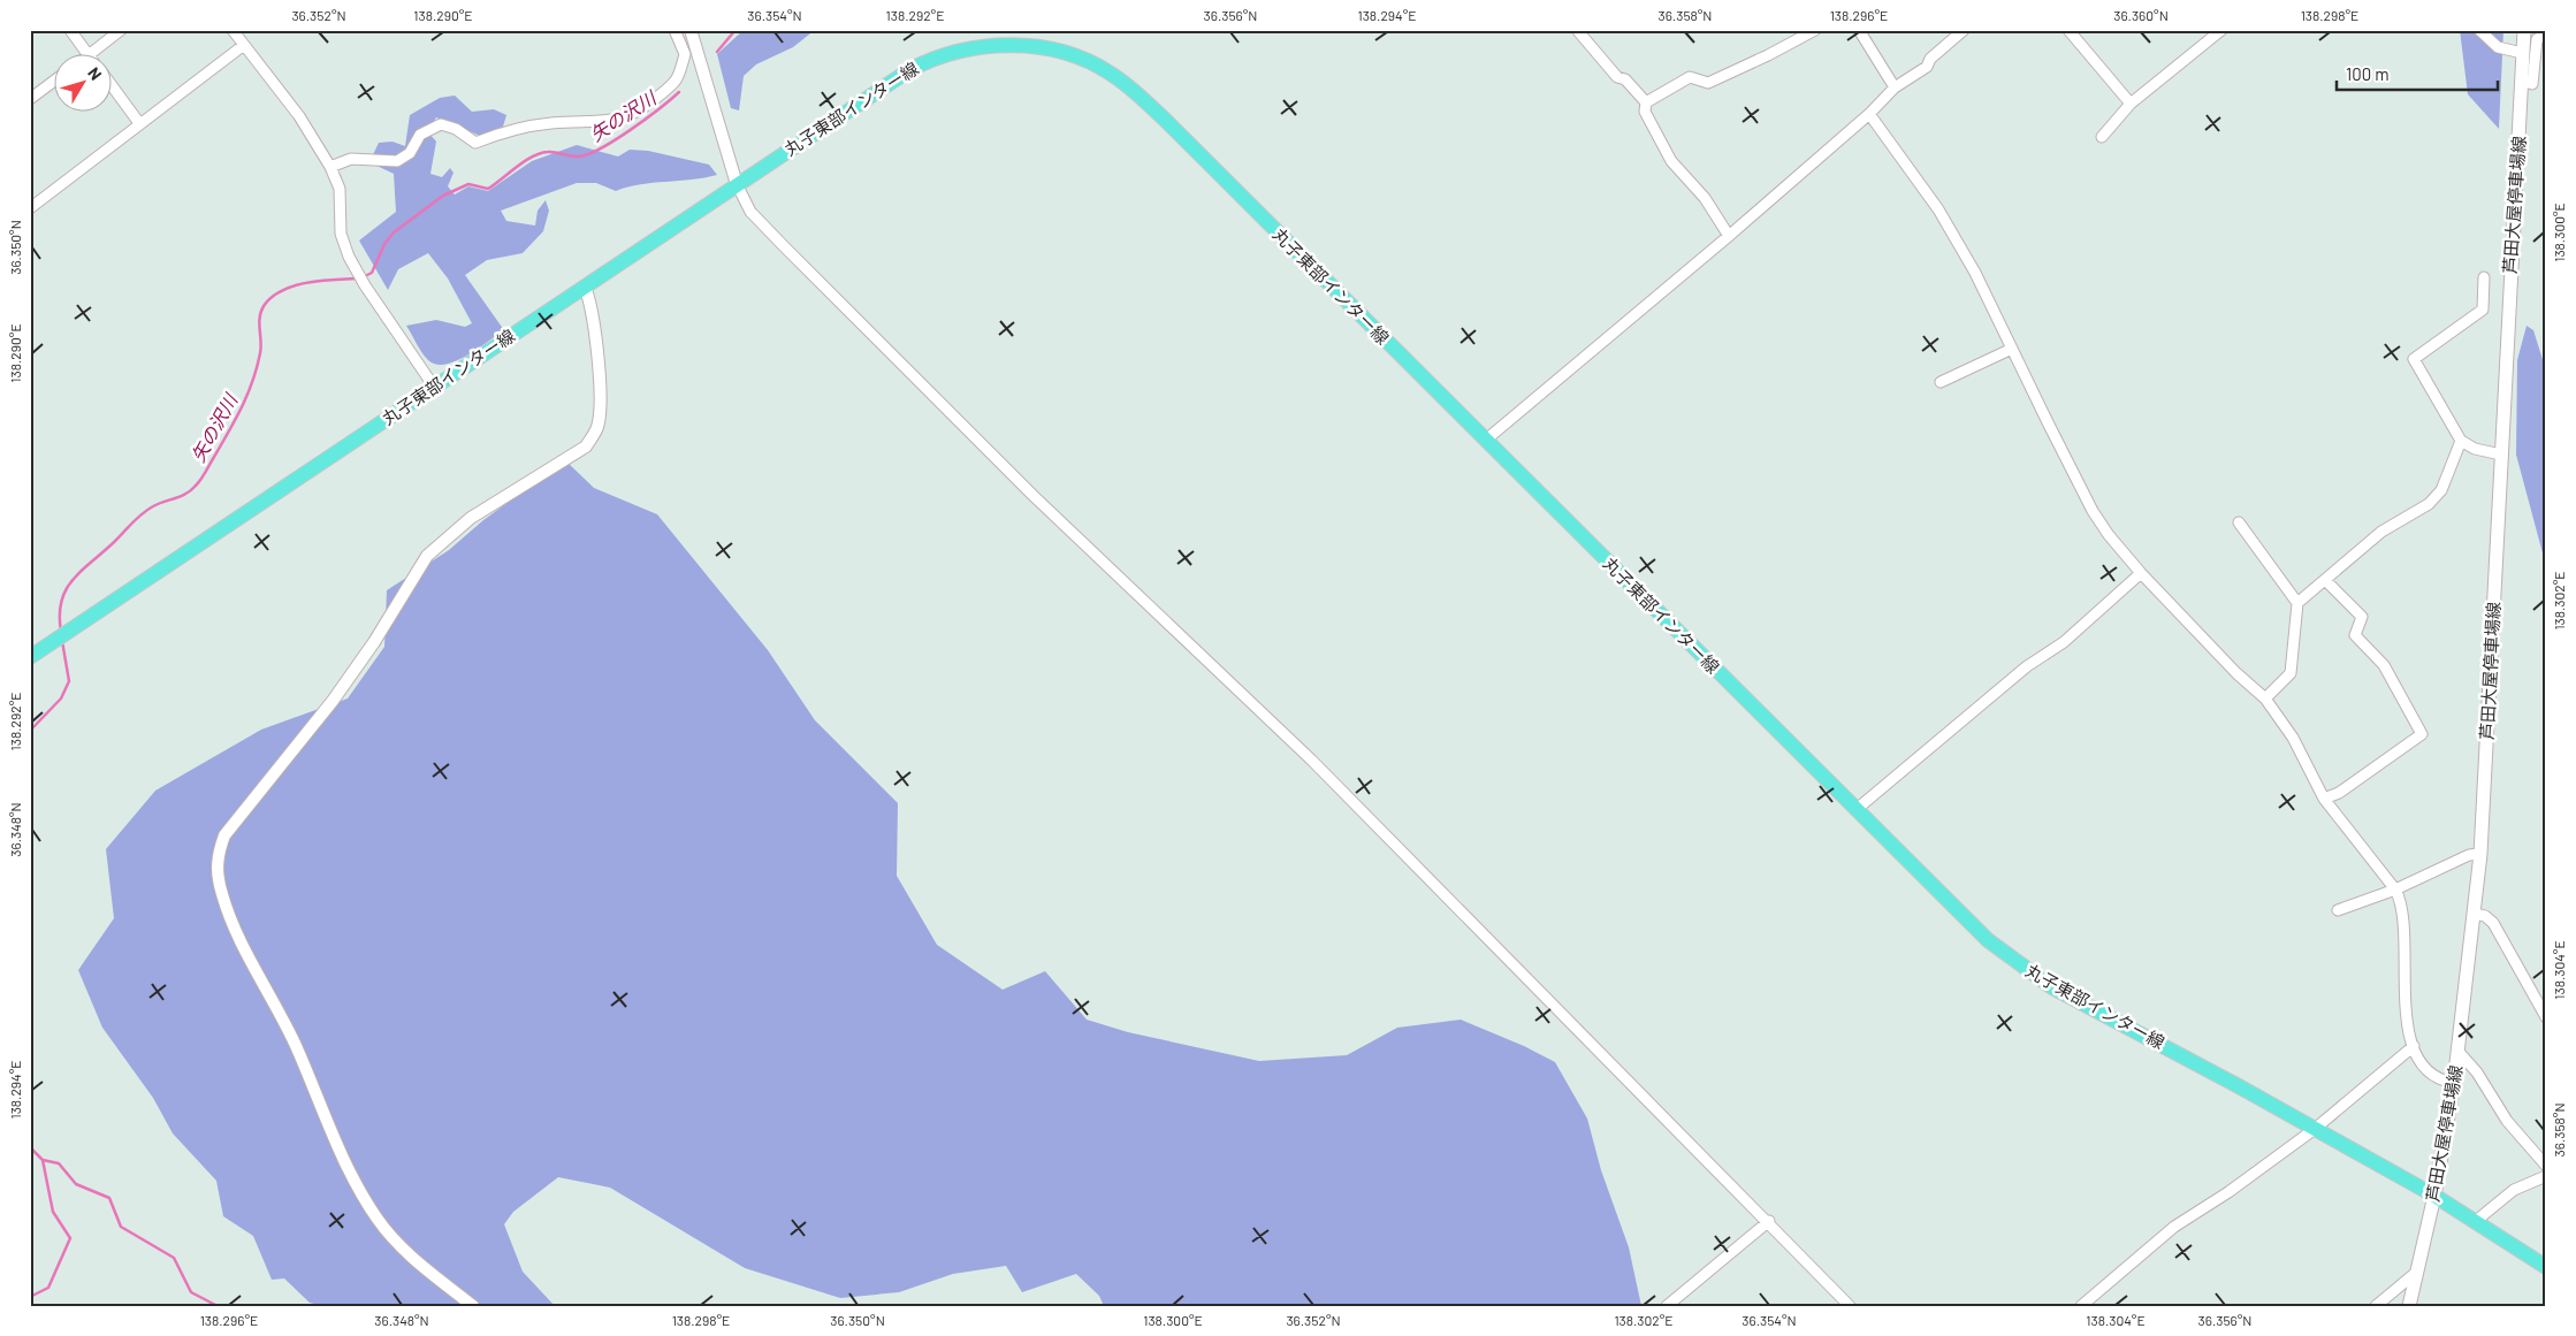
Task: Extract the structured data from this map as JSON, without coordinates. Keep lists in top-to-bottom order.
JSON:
{
  "streets": {
    "main road": ["丸子東部インター線", "芦田大屋停車場線"]
  },
  "crossings": [
    ["丸子東部インター線", "芦田大屋停車場線"]
  ],
  "water": ["矢の沢川"],
  "scale_bar": "100 m",
  "north": "top right",
  "coordinates": [
    "36.352°N",
    "138.290°E",
    "36.354°N",
    "138.292°E",
    "36.356°N",
    "138.294°E",
    "36.358°N",
    "138.296°E",
    "36.360°N",
    "138.298°E",
    "138.300°E",
    "36.350°N",
    "138.302°E",
    "36.348°N",
    "138.304°E"
  ]
}
